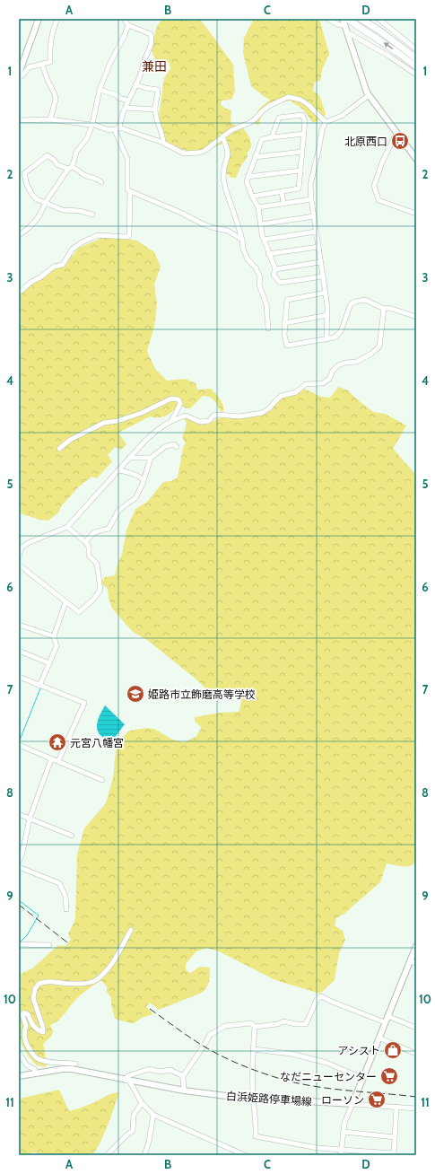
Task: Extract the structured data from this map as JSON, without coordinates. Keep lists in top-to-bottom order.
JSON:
{
  "streets": {
    "main road": ["白浜姫路停車場線"]
  },
  "districts": ["兼田"],
  "places": {
    "bus stop": ["北原西口"],
    "school or university": ["姫路市立飾磨高等学校"],
    "temple": ["元宮八幡宮"],
    "shop": ["アシスト"],
    "supermarket": ["なだニューセンター", "ローソン"]
  },
  "grid": {
    "columns": [
      "A",
      "B",
      "C",
      "D"
    ],
    "rows": [
      "1",
      "2",
      "3",
      "4",
      "5",
      "6",
      "7",
      "8",
      "9",
      "10",
      "11"
    ]
  }
}
